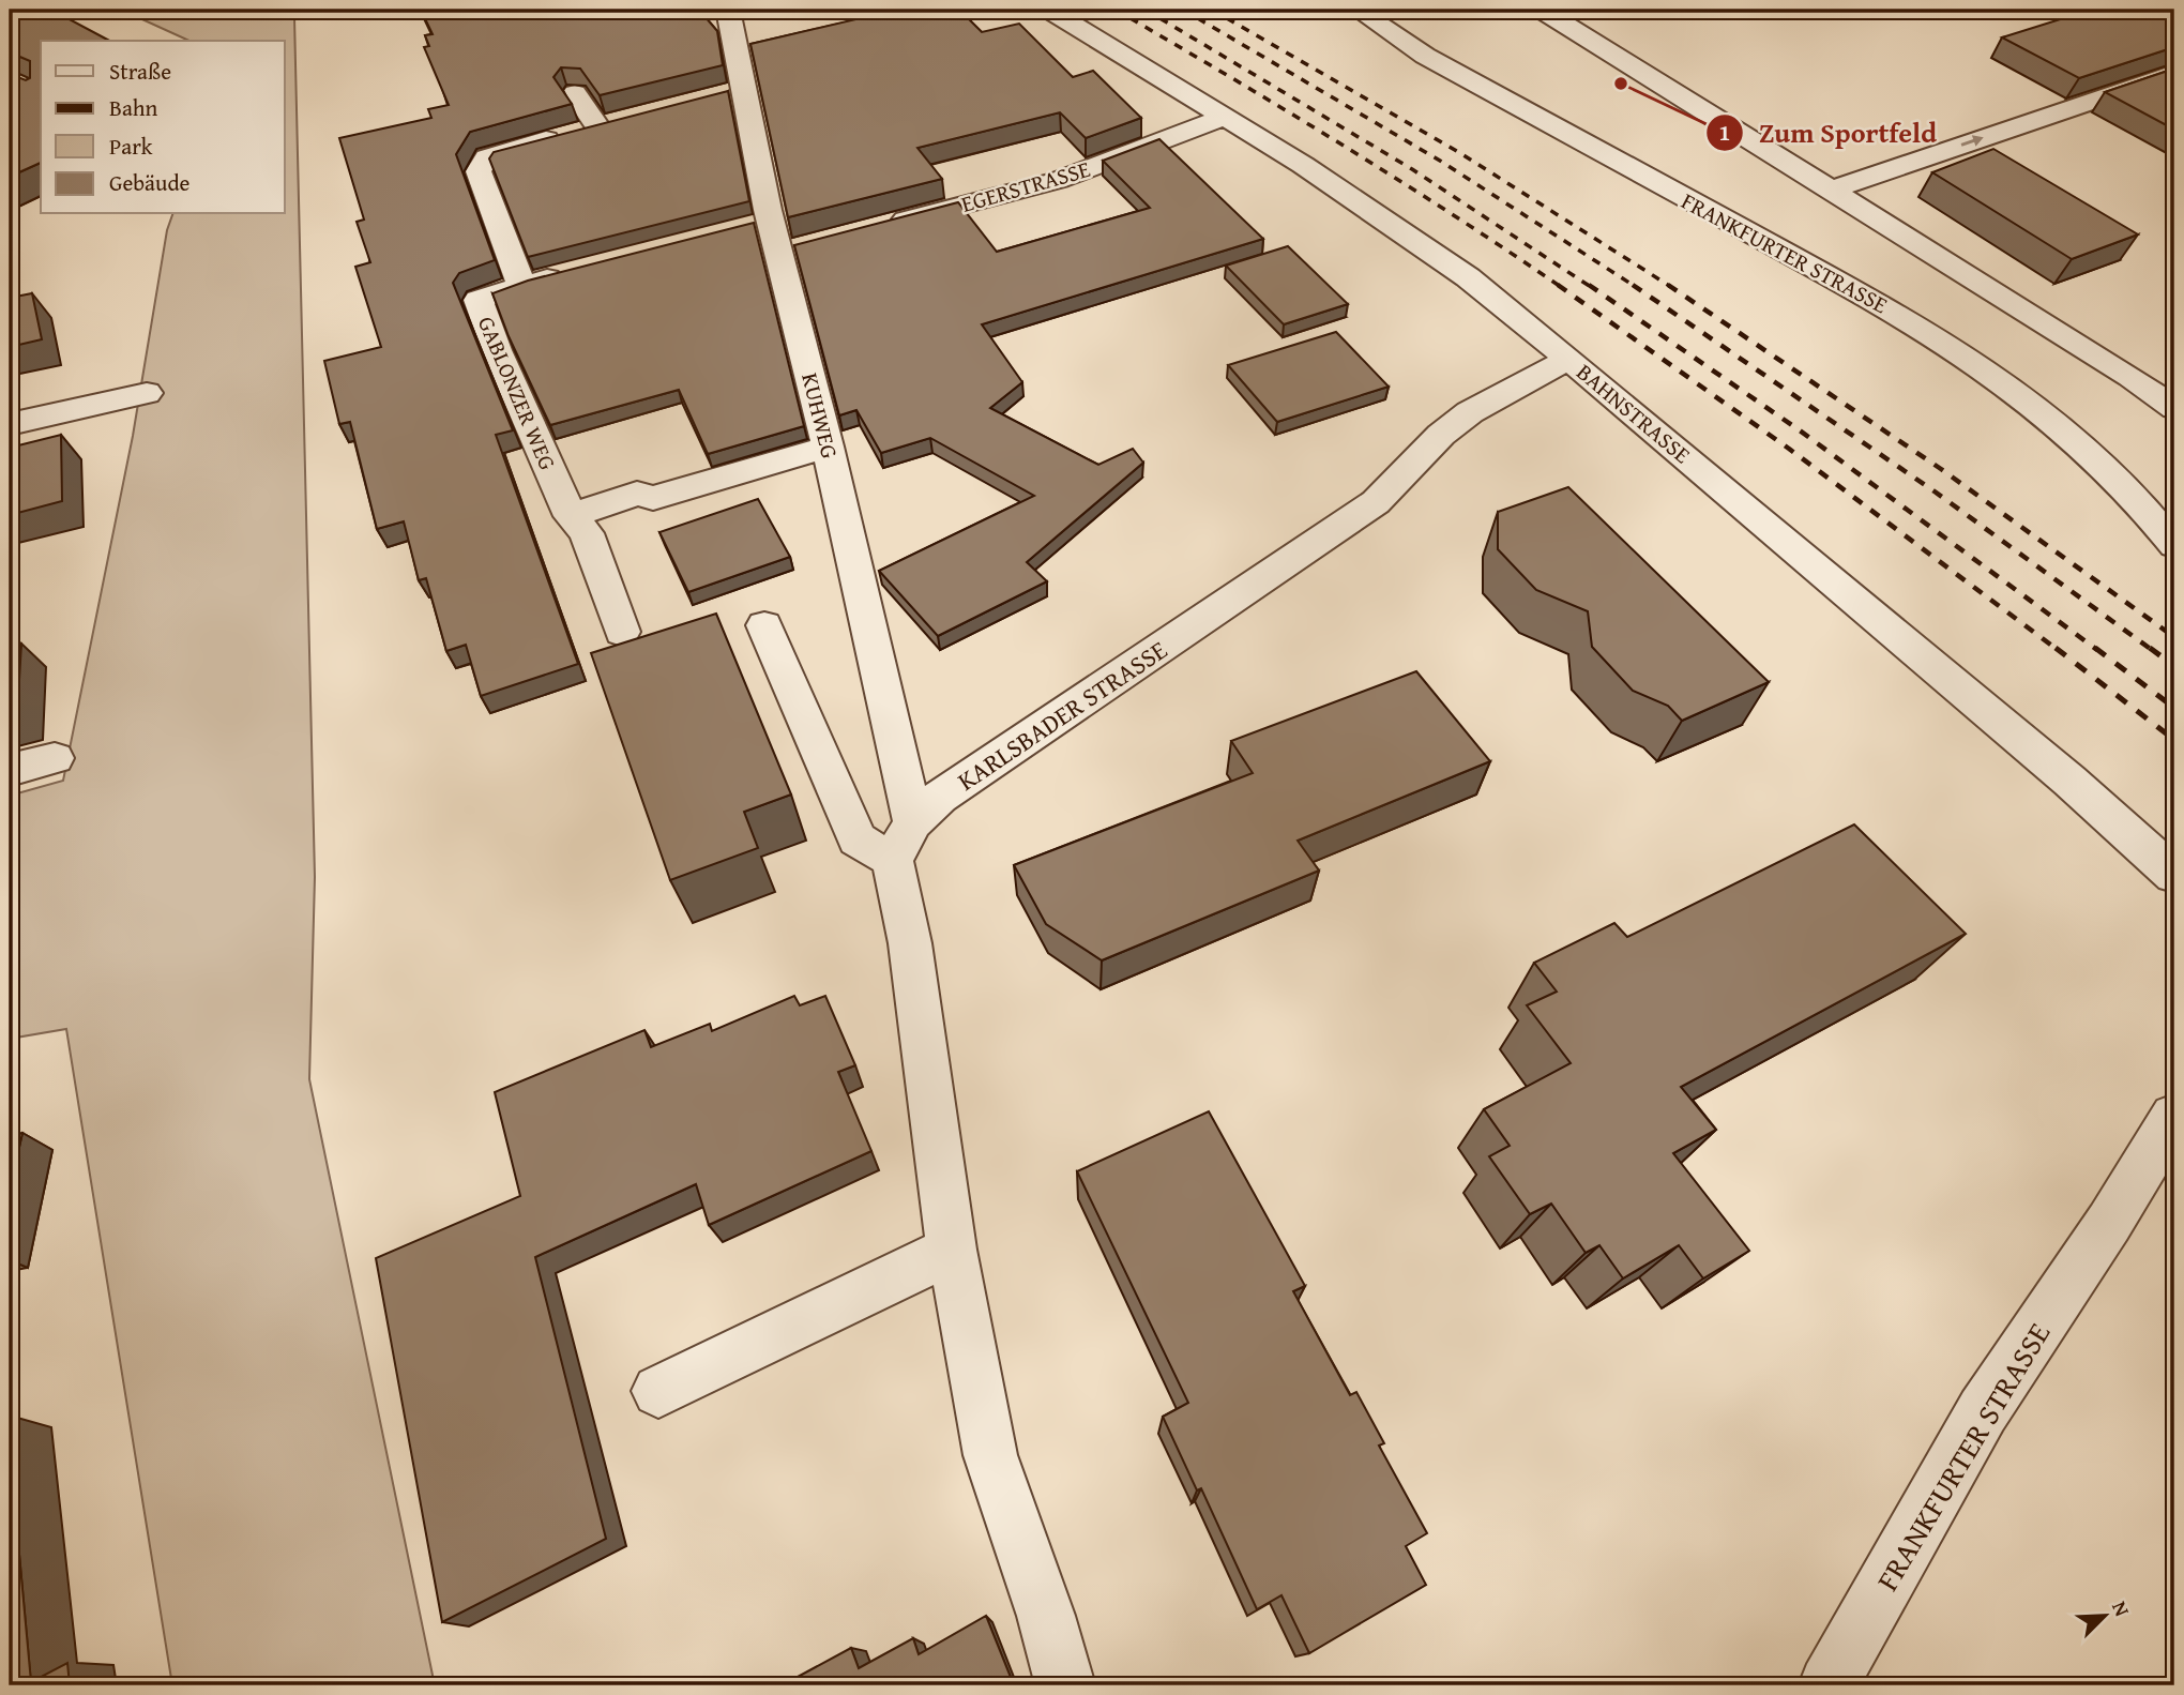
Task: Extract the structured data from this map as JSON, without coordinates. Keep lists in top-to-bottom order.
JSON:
{
  "streets": {
    "street": [
      "EGERSTRASSE",
      "FRANKFURTER STRASSE",
      "GABLONZER WEG",
      "BAHNSTRASSE",
      "KUHWEG",
      "KARLSBADER STRASSE"
    ]
  },
  "crossings": [
    ["EGERSTRASSE", "BAHNSTRASSE"],
    ["BAHNSTRASSE", "KARLSBADER STRASSE"],
    ["KUHWEG", "KARLSBADER STRASSE"]
  ],
  "places": ["Zum Sportfeld"],
  "legend": [
    "Straße",
    "Bahn",
    "Park",
    "Gebäude"
  ],
  "north": "top right"
}
